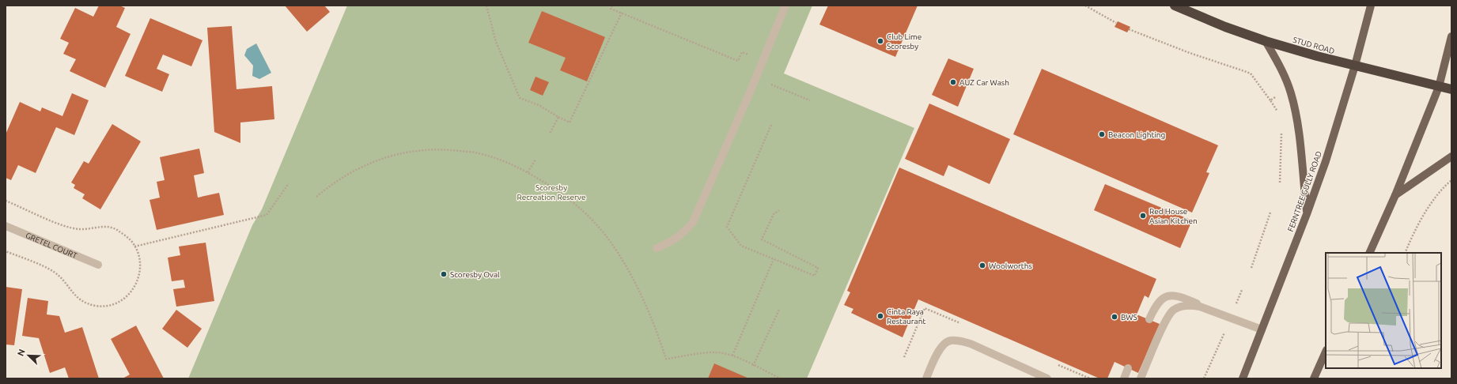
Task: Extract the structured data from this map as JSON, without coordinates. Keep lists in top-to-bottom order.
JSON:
{
  "streets": {
    "highway": ["STUD ROAD"],
    "main road": ["FERNTREE GULLY ROAD"],
    "street": ["GRETEL COURT"]
  },
  "crossings": [
    ["STUD ROAD", "FERNTREE GULLY ROAD"]
  ],
  "parks": ["Scoresby Recreation Reserve"],
  "places": [
    "Club Lime Scoresby",
    "AUZ Car Wash",
    "Beacon Lighting",
    "Red House Asian Kitchen",
    "Woolworths",
    "Scoresby Oval",
    "Cinta Raya Restaurant",
    "BWS"
  ],
  "north": "top left"
}
